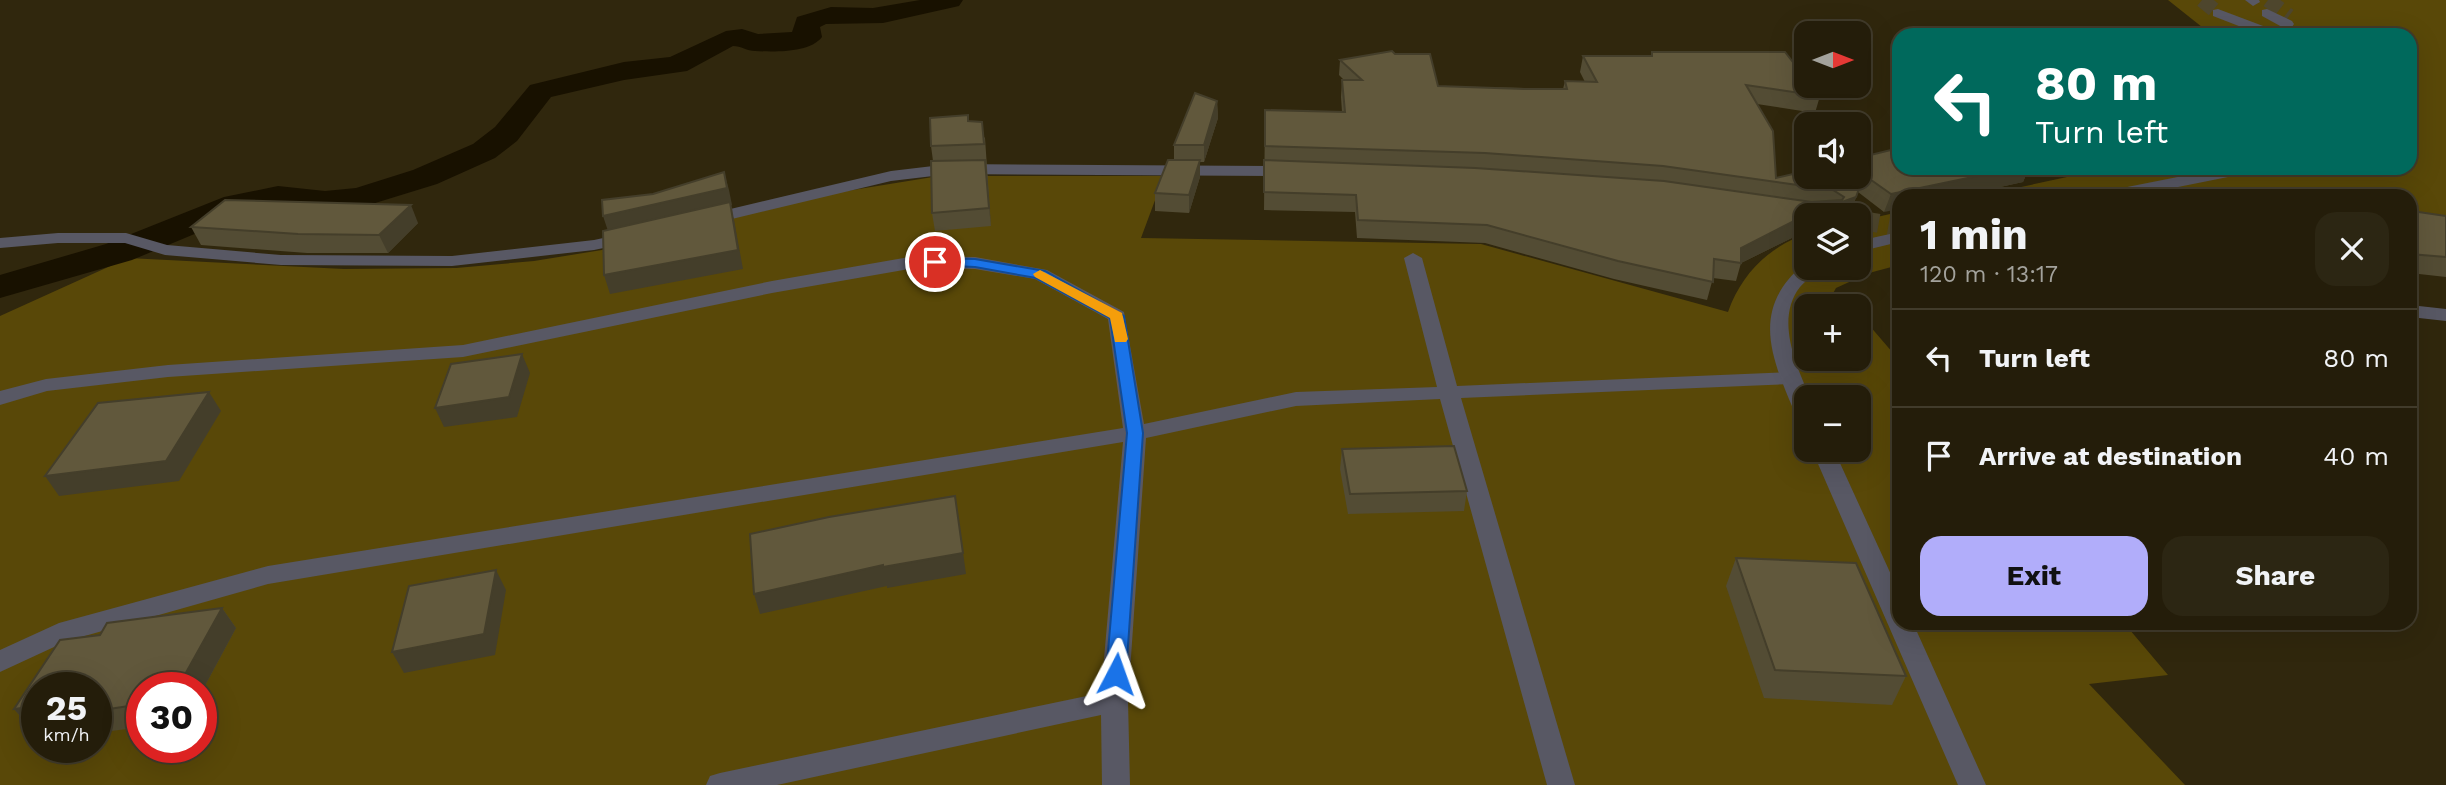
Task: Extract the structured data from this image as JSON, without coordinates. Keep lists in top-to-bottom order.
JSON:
{
  "north": "right",
  "page": {
    "map_buttons": ["+", "−"],
    "turn": ["80 m", "Turn left"],
    "heading": ["1 min", "120 m · 13:17"],
    "list": [
      {
        "name": "Turn left",
        "value": "80 m"
      },
      {
        "name": "Arrive at destination",
        "value": "40 m"
      }
    ],
    "buttons": ["Exit", "Share"],
    "speed": "25 km/h",
    "limit": "30"
  }
}
